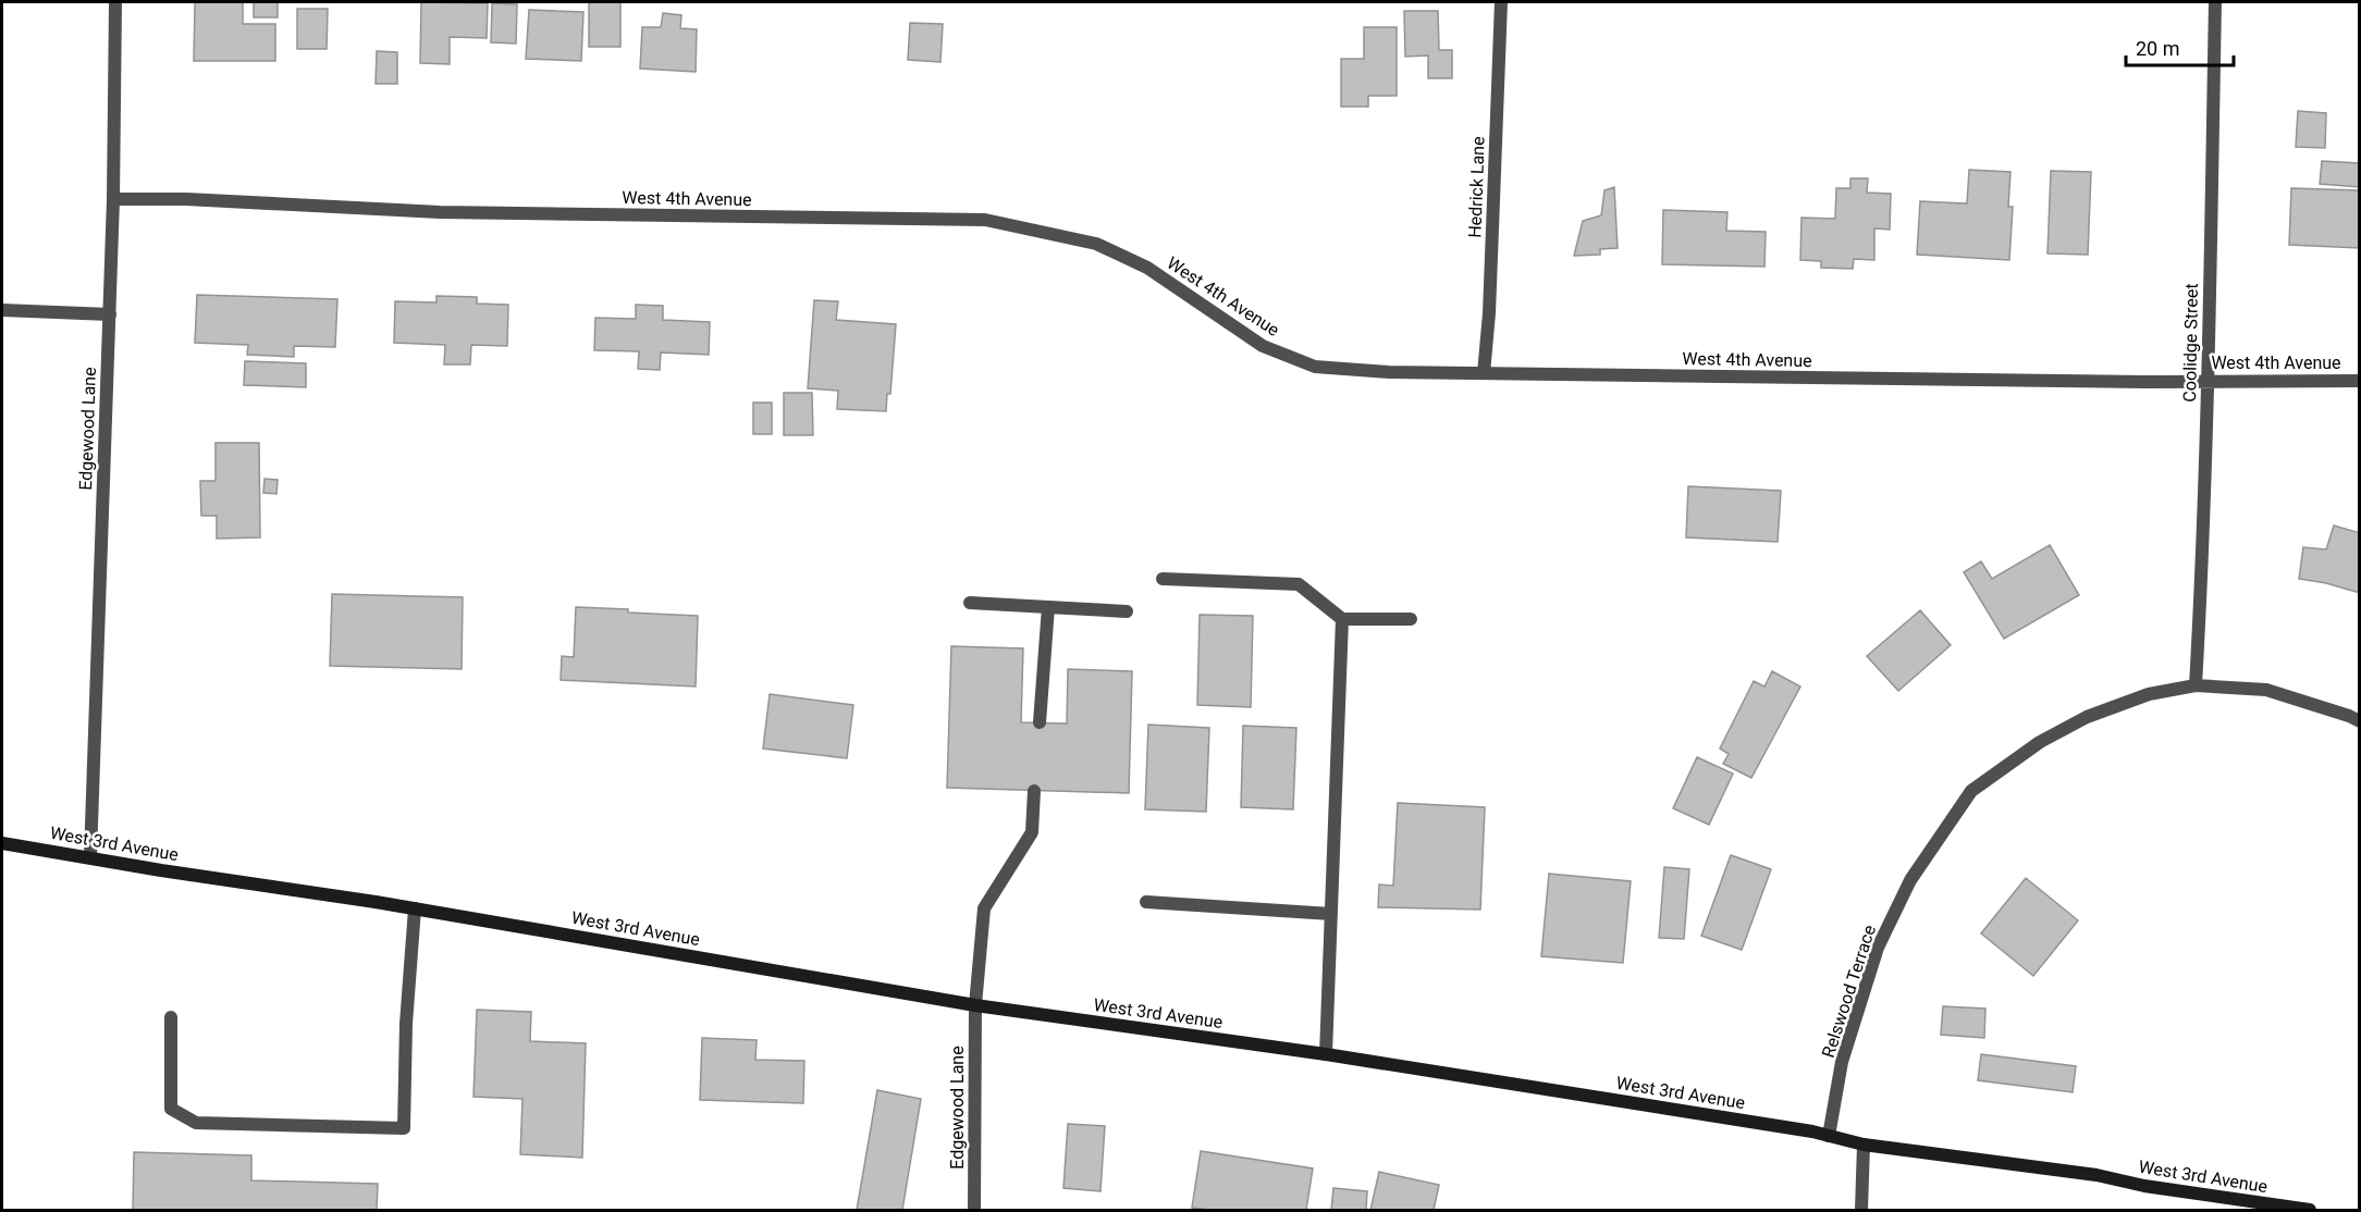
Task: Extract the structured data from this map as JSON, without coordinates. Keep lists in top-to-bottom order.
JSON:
{
  "streets": {
    "street": [
      "Hedrick Lane",
      "West 4th Avenue",
      "Coolidge Street",
      "Edgewood Lane",
      "West 3rd Avenue",
      "Relswood Terrace"
    ]
  },
  "crossings": [
    ["Hedrick Lane", "West 4th Avenue"],
    ["West 4th Avenue", "Coolidge Street"],
    ["West 4th Avenue", "Edgewood Lane"],
    ["Coolidge Street", "Relswood Terrace"],
    ["Edgewood Lane", "West 3rd Avenue"],
    ["West 3rd Avenue", "Relswood Terrace"]
  ],
  "scale_bar": "20 m"
}
